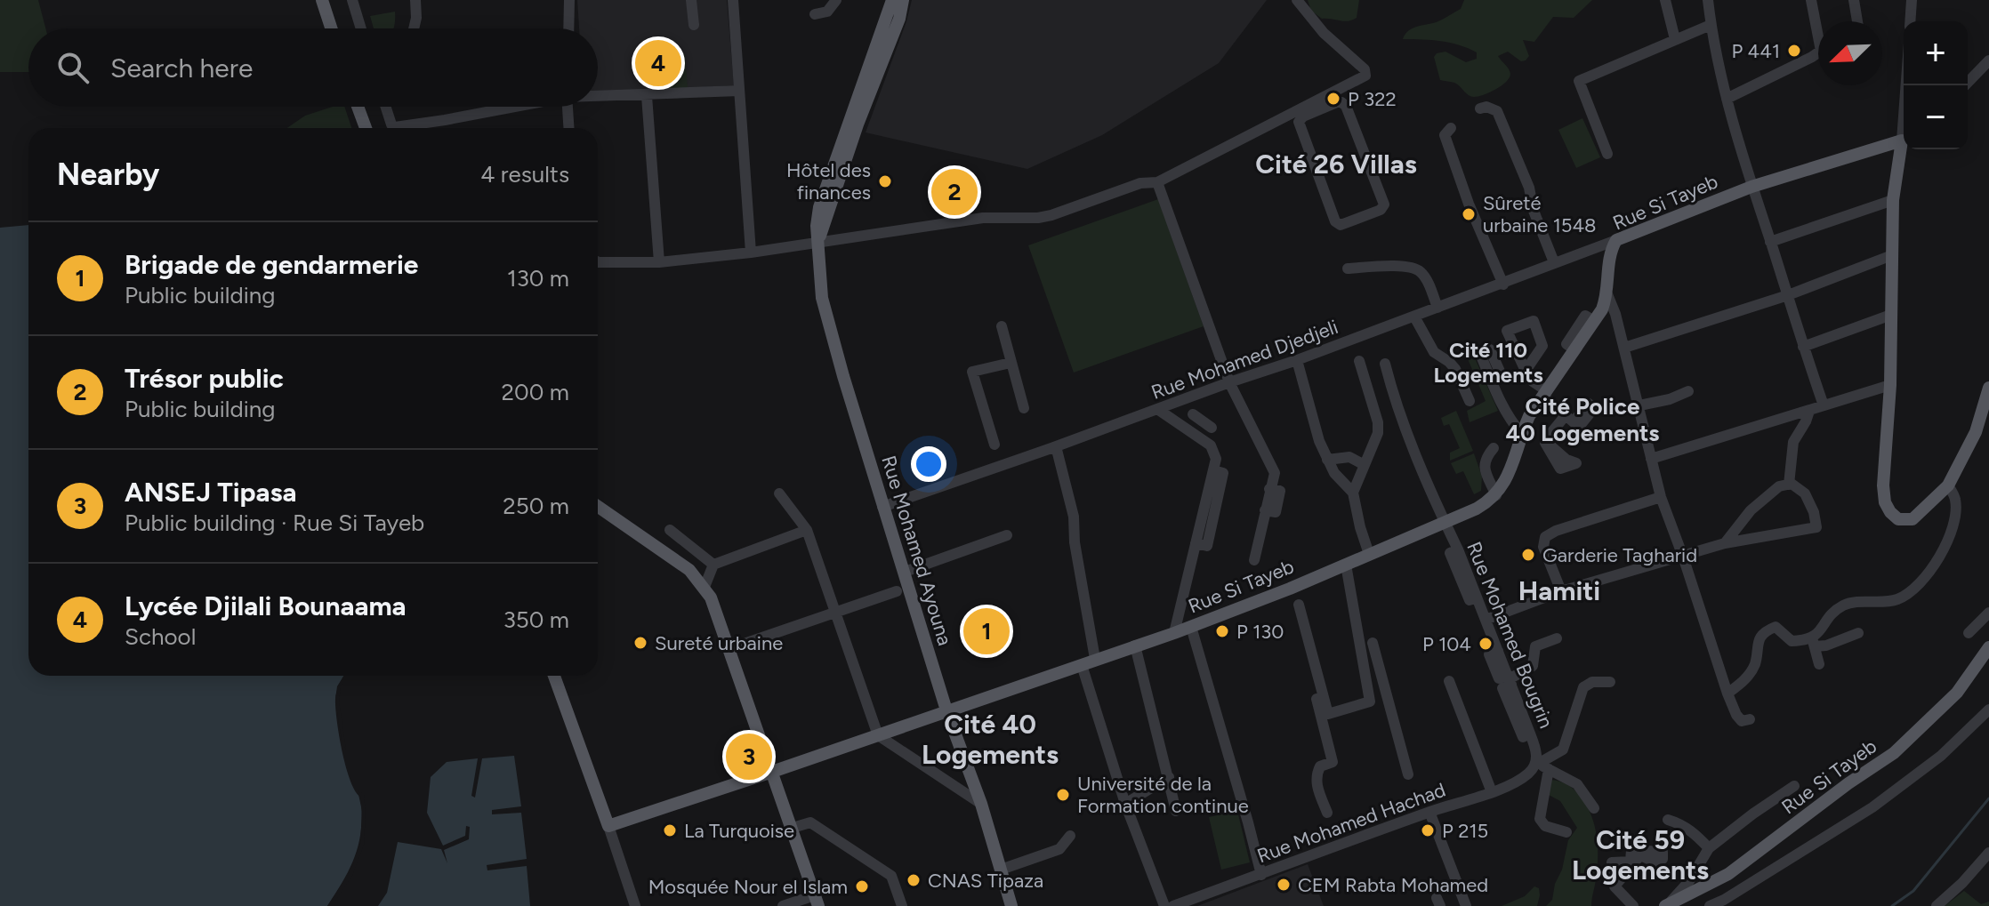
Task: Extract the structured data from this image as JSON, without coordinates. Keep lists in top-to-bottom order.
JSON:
{
  "streets": {
    "main road": ["Rue Si Tayeb", "Rue Mohamed Ayouna"],
    "street": ["Rue Mohamed Djedjeli", "Rue Mohamed Bougrin", "Rue Mohamed Hachad"]
  },
  "crossings": [
    ["Rue Si Tayeb", "Rue Mohamed Djedjeli"],
    ["Rue Si Tayeb", "Rue Mohamed Ayouna"],
    ["Rue Si Tayeb", "Rue Mohamed Bougrin"],
    ["Rue Mohamed Djedjeli", "Rue Mohamed Ayouna"],
    ["Rue Mohamed Bougrin", "Rue Mohamed Hachad"]
  ],
  "districts": [
    "Cité 26 Villas",
    "Cité 110 Logements",
    "Cité Police 40 Logements",
    "Hamiti",
    "Cité 40 Logements",
    "Cité 59 Logements"
  ],
  "places": [
    "P 441",
    "P 322",
    "Hôtel des finances",
    "Sûreté urbaine 1548",
    "Garderie Tagharid",
    "P 130",
    "Sureté urbaine",
    "P 104",
    "Université de la Formation continue",
    "La Turquoise",
    "P 215",
    "CNAS Tipaza",
    "CEM Rabta Mohamed",
    "Mosquée Nour el Islam"
  ],
  "north": "bottom left",
  "page": {
    "map_buttons": ["+", "−"],
    "search": "Search here",
    "pins": [
      "4",
      "2",
      "1",
      "3"
    ],
    "heading": ["Nearby", "4 results"],
    "list": [
      {
        "mark": "1",
        "name": "Brigade de gendarmerie",
        "note": "Public building",
        "value": "130 m"
      },
      {
        "mark": "2",
        "name": "Trésor public",
        "note": "Public building",
        "value": "200 m"
      },
      {
        "mark": "3",
        "name": "ANSEJ Tipasa",
        "note": "Public building · Rue Si Tayeb",
        "value": "250 m"
      },
      {
        "mark": "4",
        "name": "Lycée Djilali Bounaama",
        "note": "School",
        "value": "350 m"
      }
    ]
  }
}
